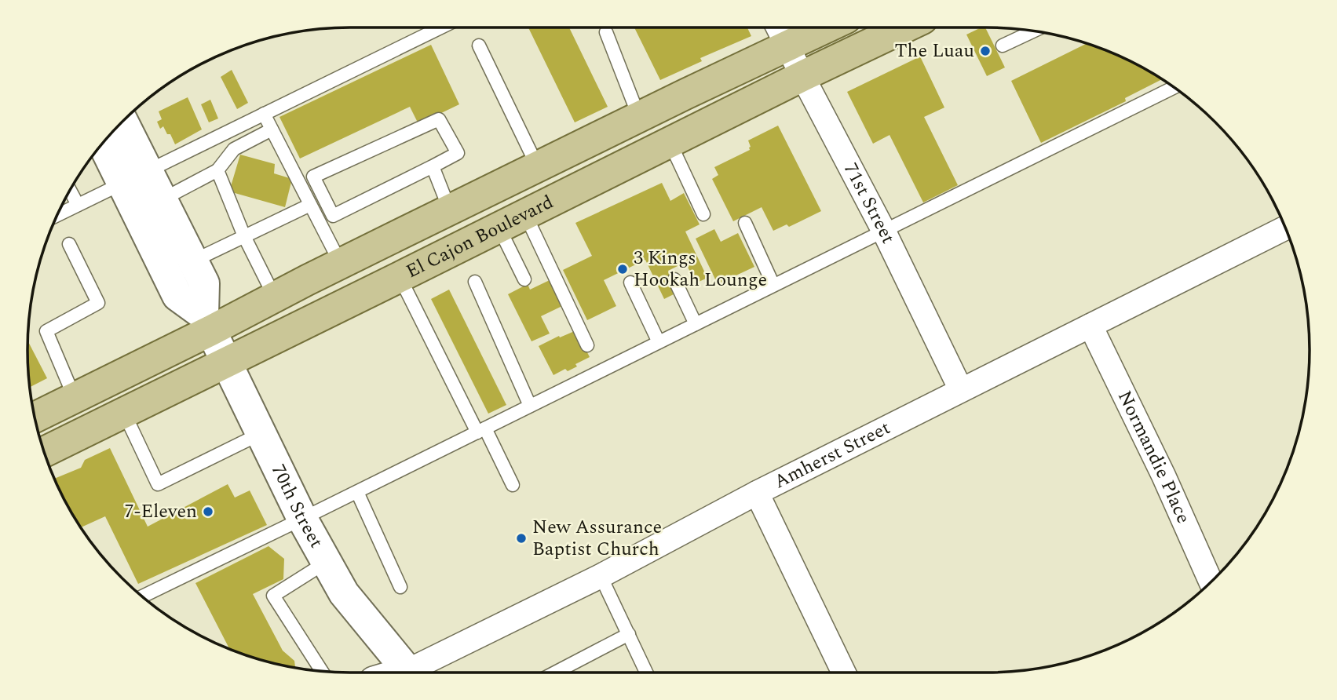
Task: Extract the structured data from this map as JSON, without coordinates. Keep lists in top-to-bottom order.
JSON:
{
  "streets": {
    "main road": ["El Cajon Boulevard", "70th Street"],
    "street": ["71st Street", "Amherst Street", "Normandie Place"]
  },
  "crossings": [
    ["71st Street", "El Cajon Boulevard"],
    ["71st Street", "Amherst Street"],
    ["El Cajon Boulevard", "70th Street"],
    ["Amherst Street", "Normandie Place"]
  ],
  "places": [
    "The Luau",
    "3 Kings Hookah Lounge",
    "7-Eleven",
    "New Assurance Baptist Church"
  ]
}
